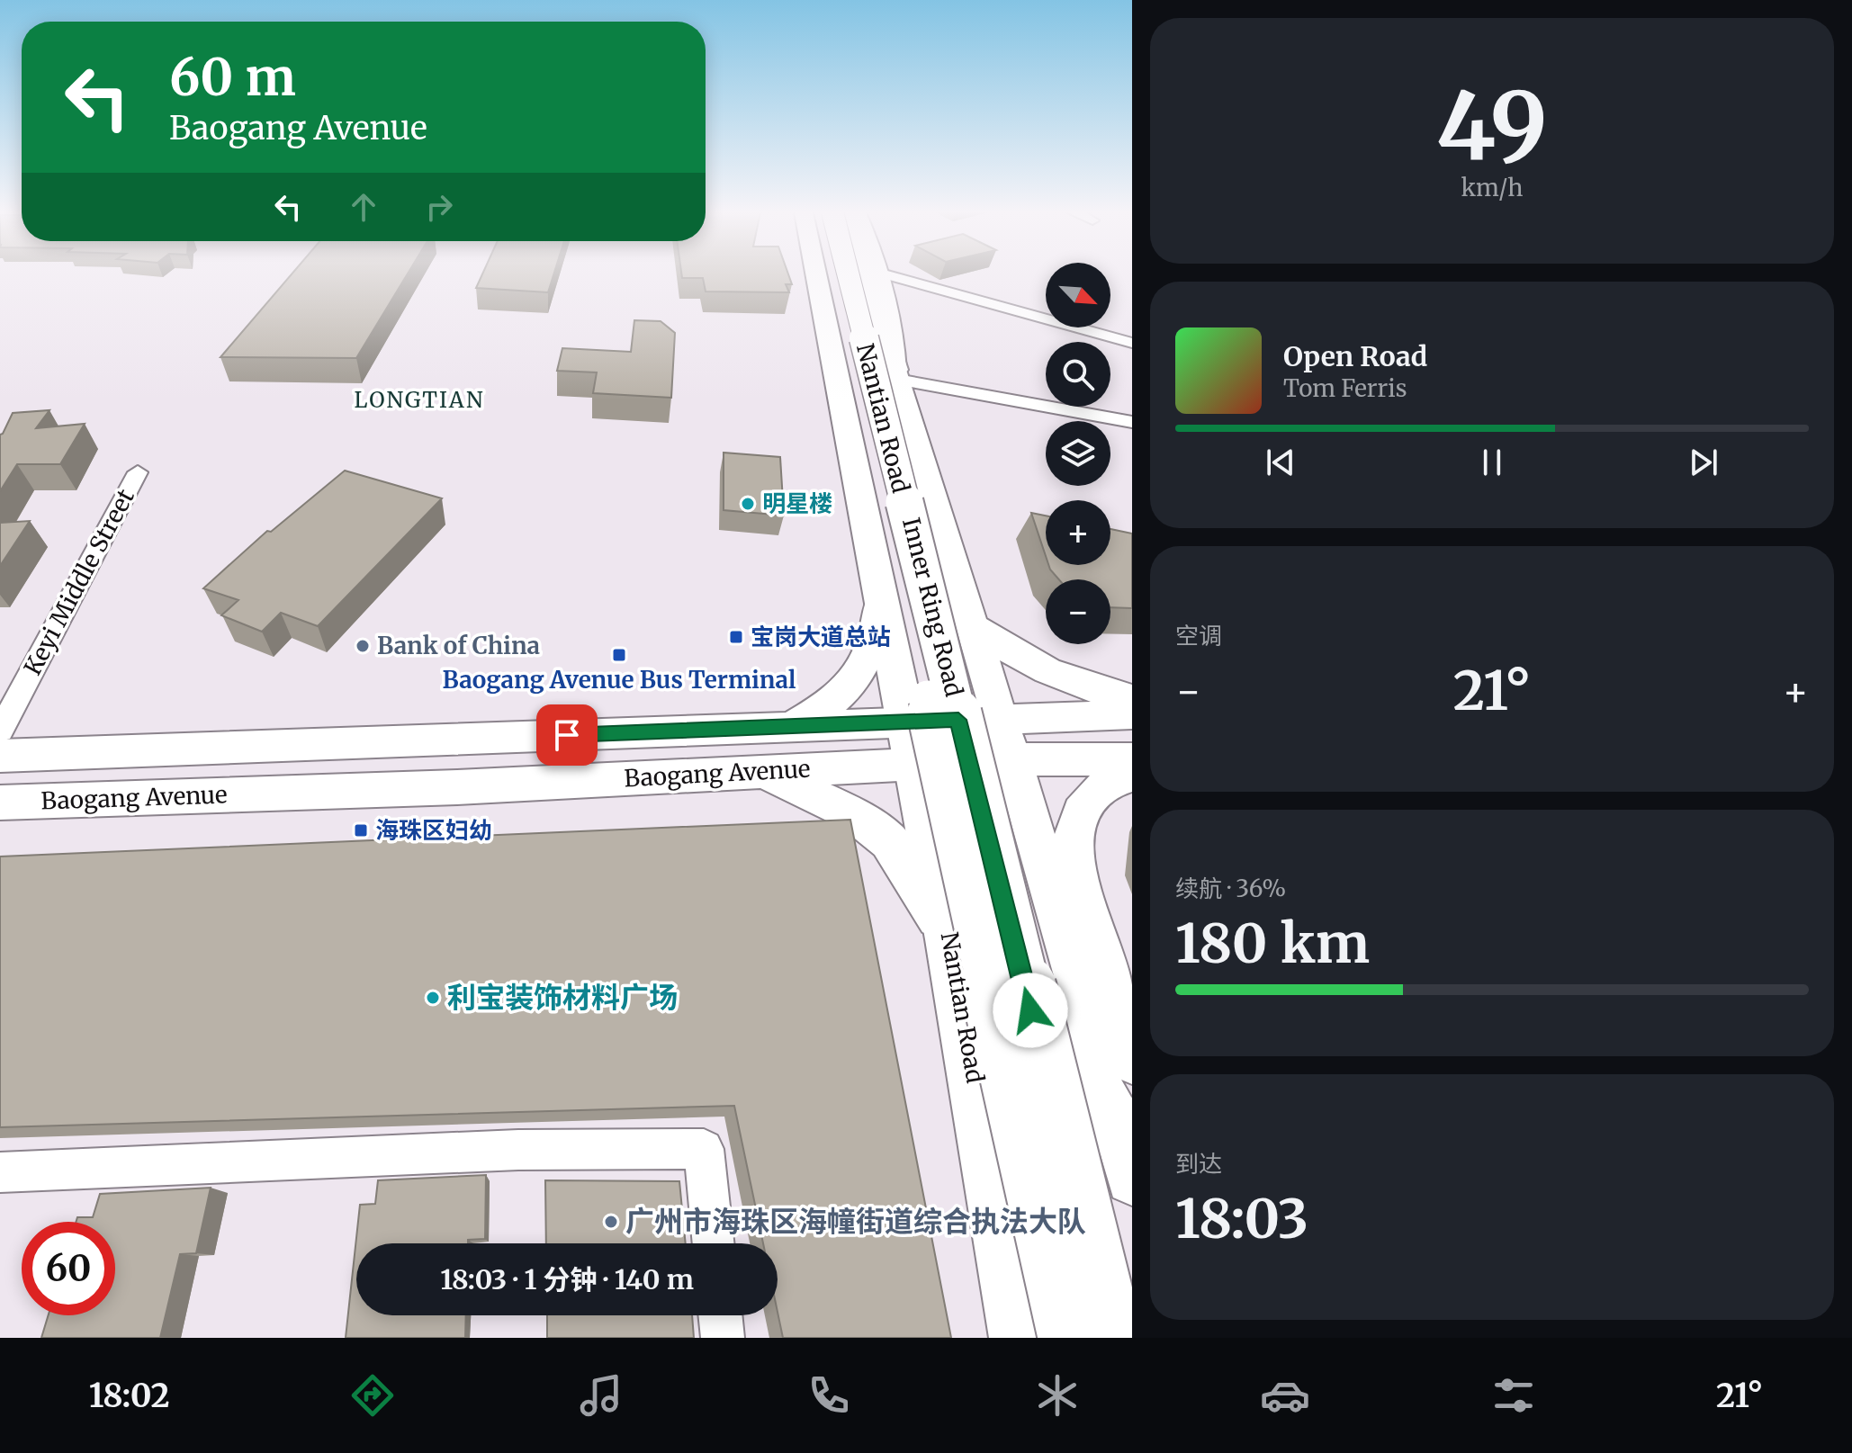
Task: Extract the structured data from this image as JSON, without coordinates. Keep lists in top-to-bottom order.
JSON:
{
  "streets": {
    "highway": ["Inner Ring Road"],
    "main road": ["Nantian Road", "Baogang Avenue"],
    "street": ["Keyi Middle Street"]
  },
  "crossings": [
    ["Nantian Road", "Inner Ring Road"],
    ["Nantian Road", "Baogang Avenue"]
  ],
  "districts": ["LONGTIAN"],
  "places": {
    "other": [
      "明星楼",
      "Bank of China",
      "利宝装饰材料广场",
      "广州市海珠区海幢街道综合执法大队"
    ],
    "transit": ["宝岗大道总站", "Baogang Avenue Bus Terminal", "海珠区妇幼"]
  },
  "north": "bottom right",
  "page": {
    "tile": [
      ["49", "km/h"],
      "空调",
      ["续航 · 36%", "180 km"],
      ["到达", "18:03"]
    ],
    "turn": ["60 m", "Baogang Avenue"],
    "map_buttons": ["+", "−"],
    "song": ["Open Road", "Tom Ferris"],
    "heat": ["−", "21°", "+"],
    "limit": "60",
    "trip": "18:03 · 1 分钟 · 140 m",
    "tabs": ["18:02", "21°"]
  }
}
